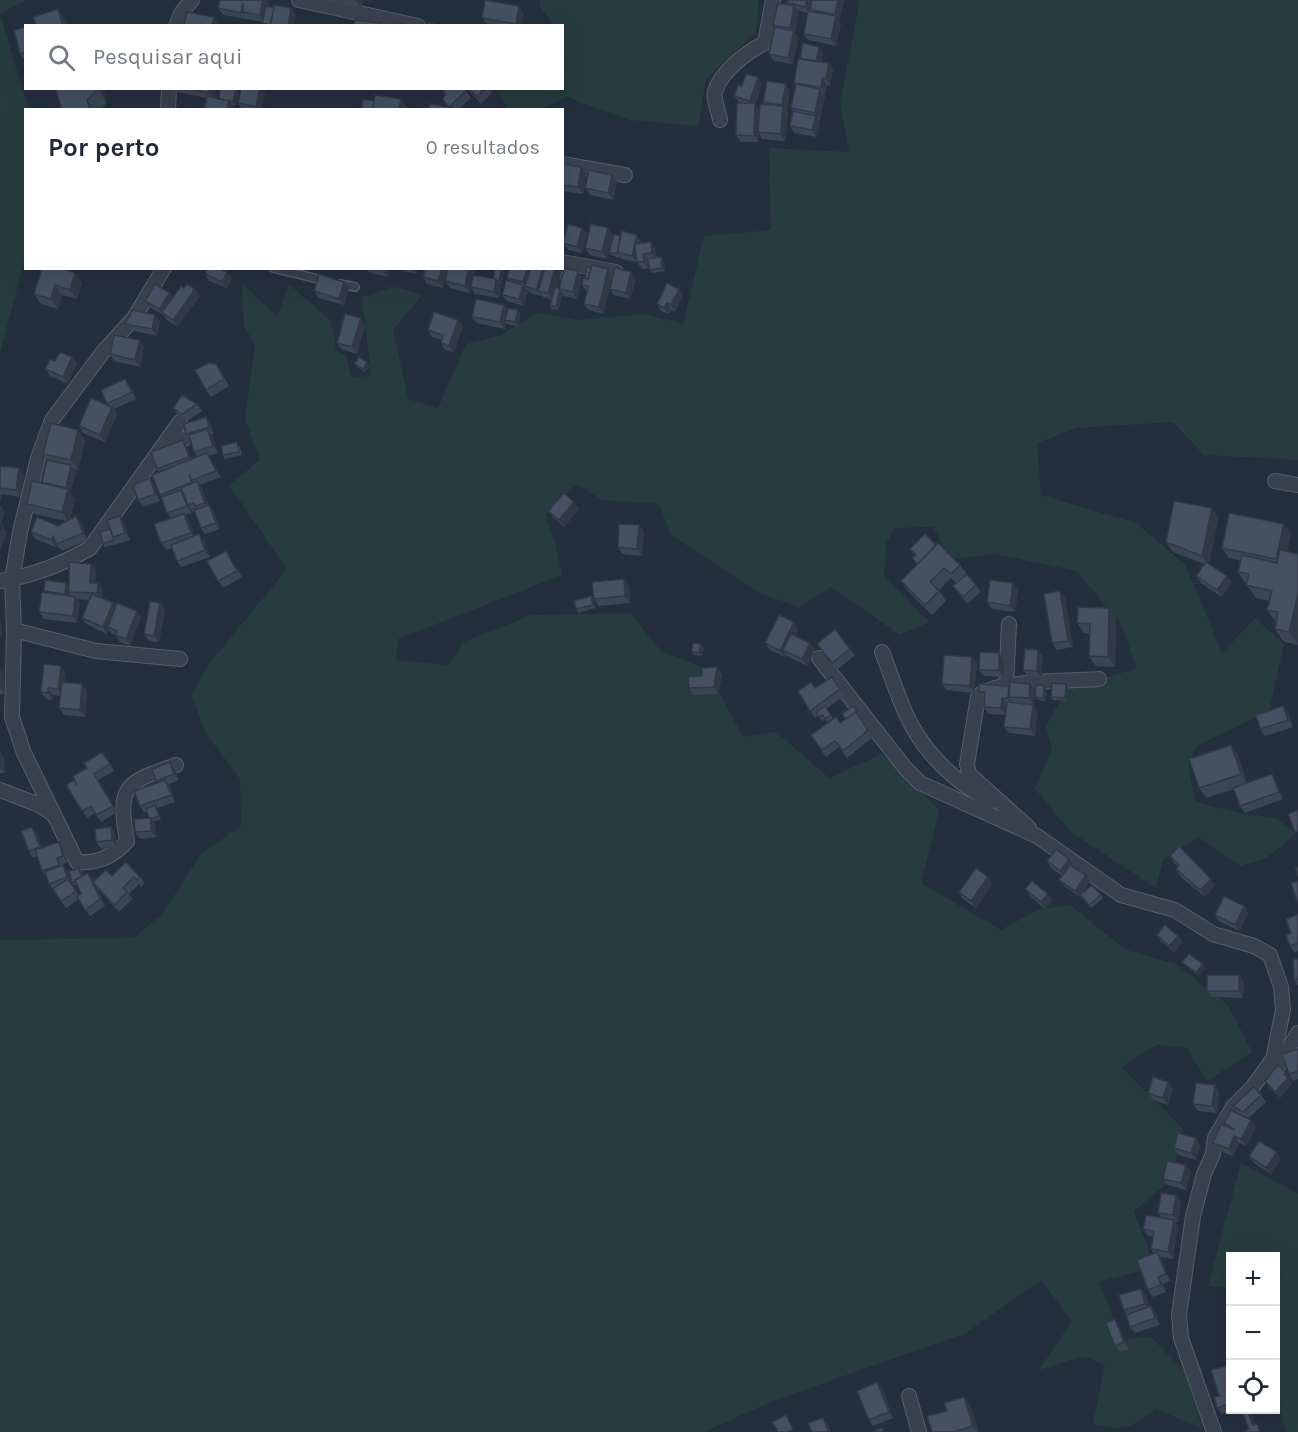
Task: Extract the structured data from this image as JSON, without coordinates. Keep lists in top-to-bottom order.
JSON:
{
  "page": {
    "search": "Pesquisar aqui",
    "heading": ["Por perto", "0 resultados"],
    "map_buttons": ["+", "−"]
  }
}
